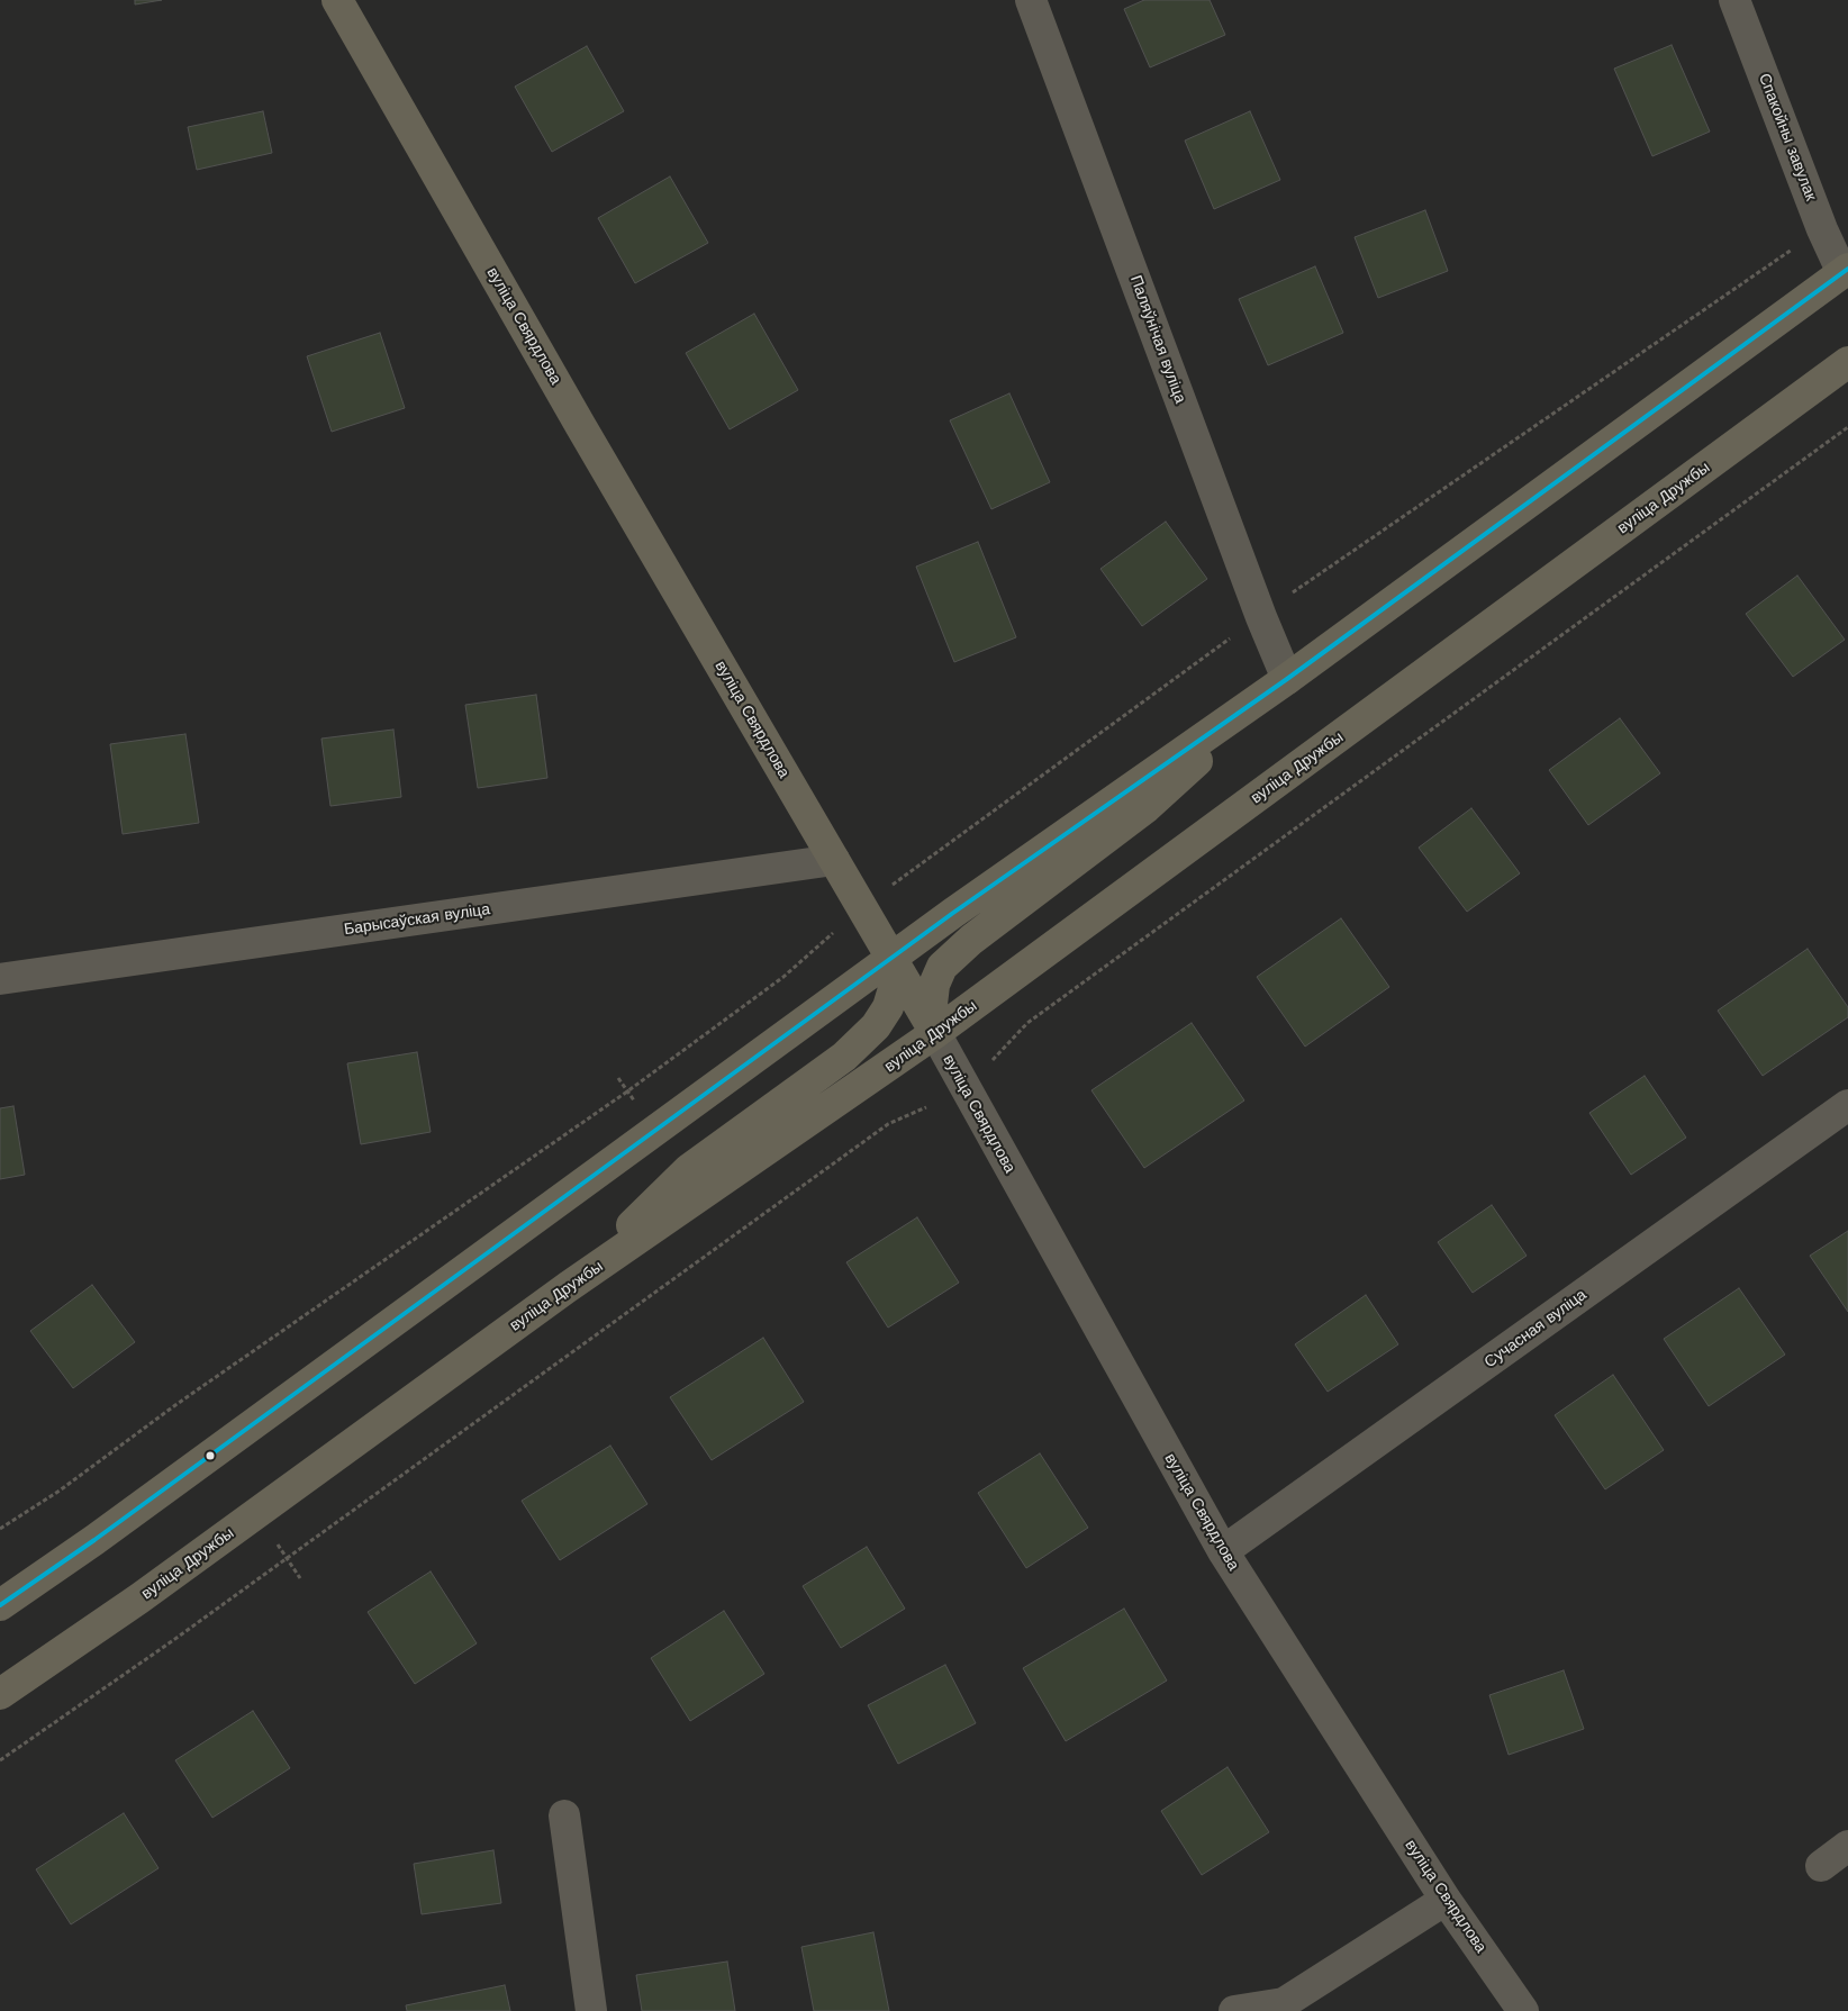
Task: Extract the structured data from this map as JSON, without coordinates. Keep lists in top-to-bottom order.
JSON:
{
  "streets": {
    "main road": ["вуліца Свярдлова", "вуліца Дружбы"],
    "street": [
      "Спакойны завулак",
      "Паляўнічая вуліца",
      "Барысаўская вуліца",
      "Сучасная вуліца"
    ]
  },
  "crossings": [
    ["вуліца Свярдлова", "вуліца Дружбы"],
    ["вуліца Свярдлова", "Барысаўская вуліца"],
    ["вуліца Свярдлова", "Сучасная вуліца"]
  ]
}
